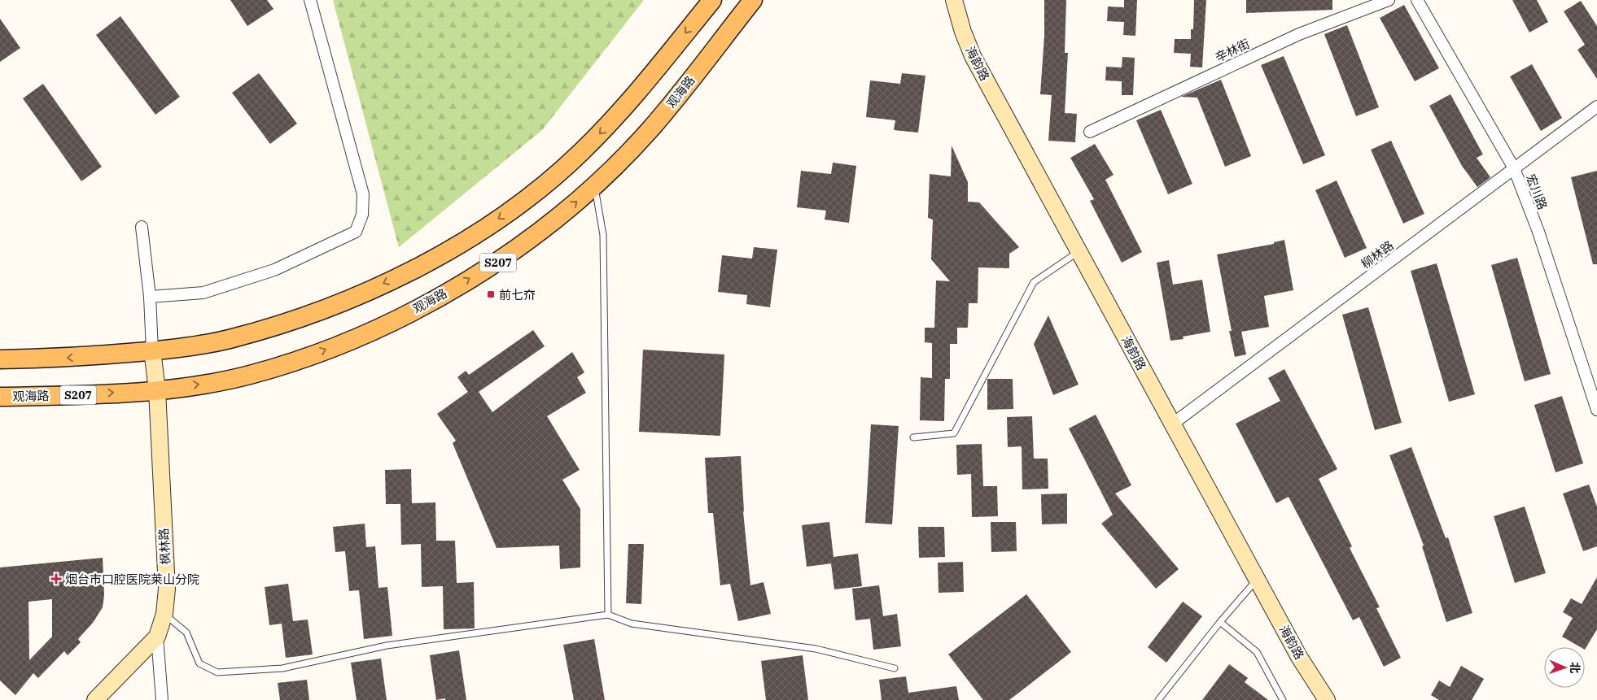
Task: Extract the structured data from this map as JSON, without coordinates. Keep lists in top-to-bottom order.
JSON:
{
  "streets": {
    "main road": ["观海路", "S207"],
    "street": [
      "辛林街",
      "海韵路",
      "宏川路",
      "柳林路",
      "枫林路"
    ]
  },
  "crossings": [
    ["海韵路", "柳林路"],
    ["观海路", "枫林路"],
    ["宏川路", "柳林路"]
  ],
  "places": {
    "transit": ["前七夼"],
    "health": ["烟台市口腔医院莱山分院"]
  },
  "north": "right"
}
